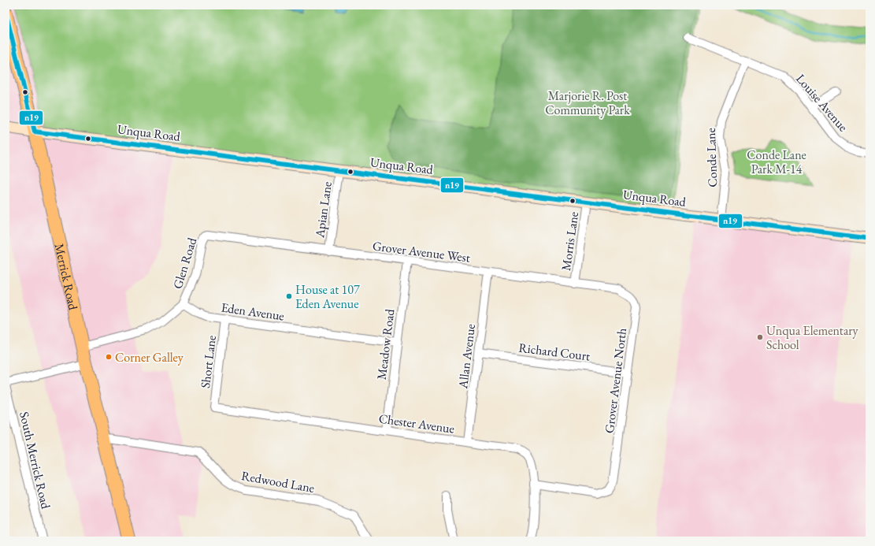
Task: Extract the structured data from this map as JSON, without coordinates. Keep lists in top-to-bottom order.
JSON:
{
  "streets": {
    "main road": ["Merrick Road"],
    "street": [
      "Louise Avenue",
      "Unqua Road",
      "Conde Lane",
      "Apian Lane",
      "Morris Lane",
      "Grover Avenue West",
      "Glen Road",
      "Eden Avenue",
      "Meadow Road",
      "Richard Court",
      "Allan Avenue",
      "Short Lane",
      "Grover Avenue North",
      "Chester Avenue",
      "South Merrick Road",
      "Redwood Lane"
    ]
  },
  "crossings": [
    ["Louise Avenue", "Conde Lane"],
    ["Unqua Road", "Conde Lane"],
    ["Unqua Road", "Apian Lane"],
    ["Unqua Road", "Morris Lane"],
    ["Unqua Road", "Merrick Road"],
    ["Apian Lane", "Grover Avenue West"],
    ["Morris Lane", "Grover Avenue West"],
    ["Grover Avenue West", "Glen Road"],
    ["Grover Avenue West", "Meadow Road"],
    ["Grover Avenue West", "Allan Avenue"],
    ["Grover Avenue West", "Grover Avenue North"],
    ["Glen Road", "Merrick Road"],
    ["Glen Road", "Eden Avenue"],
    ["Merrick Road", "Redwood Lane"],
    ["Eden Avenue", "Meadow Road"],
    ["Eden Avenue", "Short Lane"],
    ["Meadow Road", "Chester Avenue"],
    ["Richard Court", "Allan Avenue"],
    ["Richard Court", "Grover Avenue North"],
    ["Allan Avenue", "Chester Avenue"],
    ["Short Lane", "Chester Avenue"],
    ["Grover Avenue North", "Chester Avenue"]
  ],
  "parks": ["Marjorie R. Post Community Park", "Conde Lane Park M-14"],
  "places": ["House at 107 Eden Avenue", "Unqua Elementary School", "Corner Galley"],
  "lines": ["transit line n19"]
}
